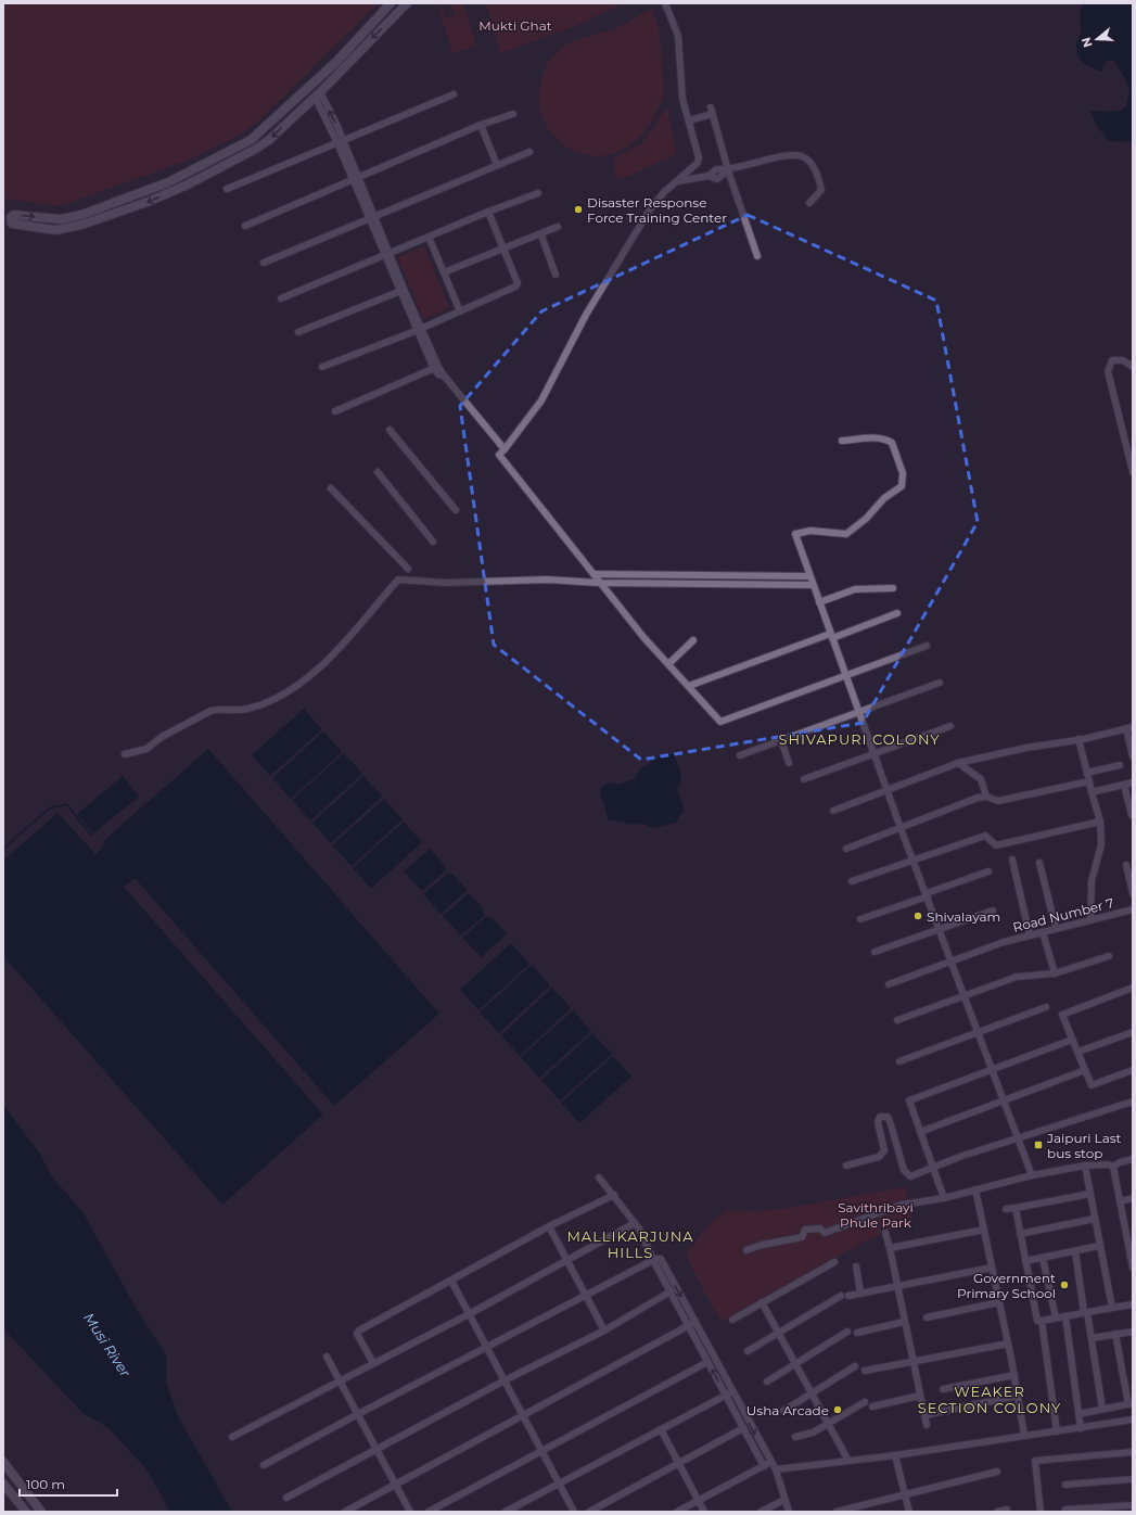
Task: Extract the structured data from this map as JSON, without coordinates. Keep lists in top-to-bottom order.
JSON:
{
  "streets": {
    "street": ["Road Number 7"]
  },
  "districts": ["SHIVAPURI COLONY", "MALLIKARJUNA HILLS", "WEAKER SECTION COLONY"],
  "water": ["Musi River"],
  "parks": ["Mukti Ghat", "Savithribayi Phule Park"],
  "places": {
    "other": [
      "Disaster Response Force Training Center",
      "Shivalayam",
      "Government Primary School",
      "Usha Arcade"
    ],
    "transit": ["Jaipuri Last bus stop"]
  },
  "scale_bar": "100 m",
  "north": "left"
}
